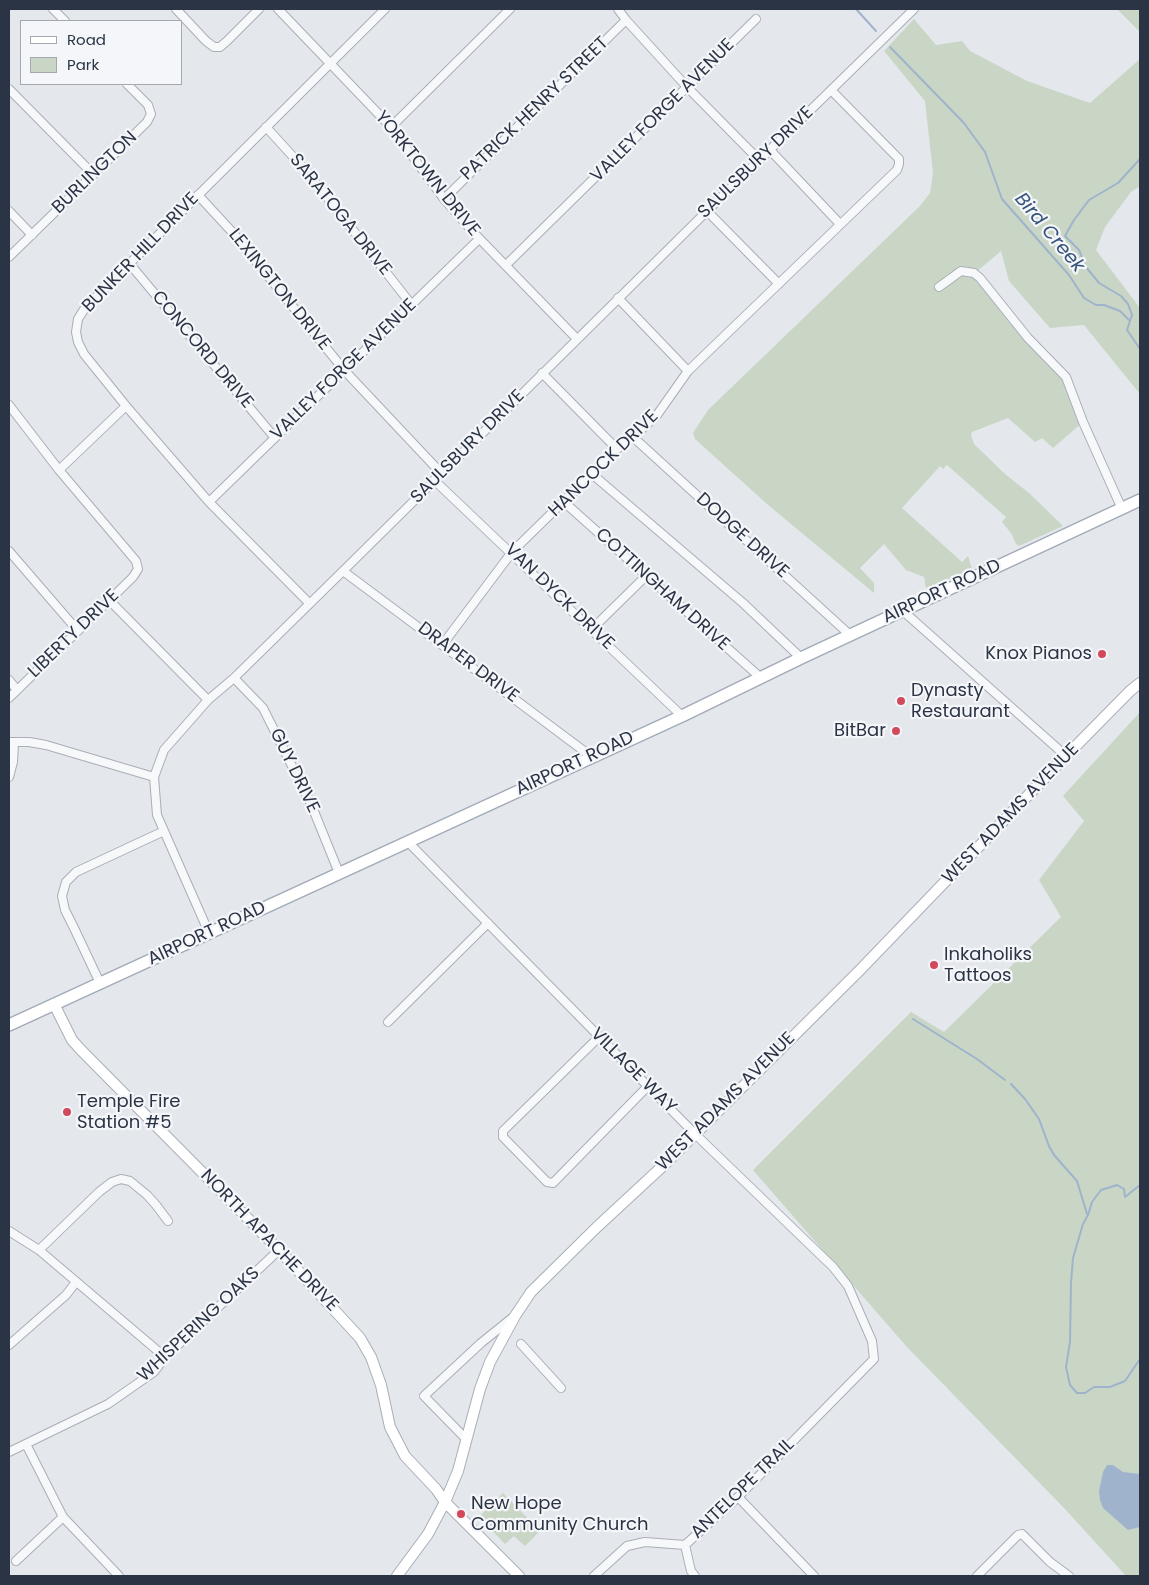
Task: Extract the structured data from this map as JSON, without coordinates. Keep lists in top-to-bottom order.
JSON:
{
  "streets": {
    "main road": ["AIRPORT ROAD", "WEST ADAMS AVENUE", "NORTH APACHE DRIVE"],
    "street": [
      "PATRICK HENRY STREET",
      "VALLEY FORGE AVENUE",
      "SAULSBURY DRIVE",
      "BURLINGTON",
      "YORKTOWN DRIVE",
      "SARATOGA DRIVE",
      "BUNKER HILL DRIVE",
      "LEXINGTON DRIVE",
      "CONCORD DRIVE",
      "HANCOCK DRIVE",
      "DODGE DRIVE",
      "COTTINGHAM DRIVE",
      "VAN DYCK DRIVE",
      "LIBERTY DRIVE",
      "DRAPER DRIVE",
      "GUY DRIVE",
      "VILLAGE WAY",
      "WHISPERING OAKS",
      "ANTELOPE TRAIL"
    ]
  },
  "crossings": [
    ["PATRICK HENRY STREET", "YORKTOWN DRIVE"],
    ["VALLEY FORGE AVENUE", "YORKTOWN DRIVE"],
    ["VALLEY FORGE AVENUE", "SARATOGA DRIVE"],
    ["VALLEY FORGE AVENUE", "BUNKER HILL DRIVE"],
    ["VALLEY FORGE AVENUE", "LEXINGTON DRIVE"],
    ["VALLEY FORGE AVENUE", "CONCORD DRIVE"],
    ["SAULSBURY DRIVE", "YORKTOWN DRIVE"],
    ["SAULSBURY DRIVE", "BUNKER HILL DRIVE"],
    ["SAULSBURY DRIVE", "LEXINGTON DRIVE"],
    ["SAULSBURY DRIVE", "HANCOCK DRIVE"],
    ["SAULSBURY DRIVE", "AIRPORT ROAD"],
    ["SAULSBURY DRIVE", "VAN DYCK DRIVE"],
    ["SAULSBURY DRIVE", "DRAPER DRIVE"],
    ["SAULSBURY DRIVE", "GUY DRIVE"],
    ["YORKTOWN DRIVE", "BUNKER HILL DRIVE"],
    ["SARATOGA DRIVE", "BUNKER HILL DRIVE"],
    ["BUNKER HILL DRIVE", "LEXINGTON DRIVE"],
    ["BUNKER HILL DRIVE", "CONCORD DRIVE"],
    ["HANCOCK DRIVE", "DODGE DRIVE"],
    ["HANCOCK DRIVE", "COTTINGHAM DRIVE"],
    ["HANCOCK DRIVE", "VAN DYCK DRIVE"],
    ["HANCOCK DRIVE", "DRAPER DRIVE"],
    ["DODGE DRIVE", "AIRPORT ROAD"],
    ["COTTINGHAM DRIVE", "AIRPORT ROAD"],
    ["AIRPORT ROAD", "VAN DYCK DRIVE"],
    ["AIRPORT ROAD", "DRAPER DRIVE"],
    ["AIRPORT ROAD", "GUY DRIVE"],
    ["AIRPORT ROAD", "VILLAGE WAY"],
    ["AIRPORT ROAD", "NORTH APACHE DRIVE"],
    ["WEST ADAMS AVENUE", "VILLAGE WAY"],
    ["WEST ADAMS AVENUE", "NORTH APACHE DRIVE"],
    ["VILLAGE WAY", "ANTELOPE TRAIL"],
    ["NORTH APACHE DRIVE", "WHISPERING OAKS"]
  ],
  "water": ["Bird Creek"],
  "places": [
    "Knox Pianos",
    "Dynasty Restaurant",
    "BitBar",
    "Inkaholiks Tattoos",
    "Temple Fire Station #5",
    "New Hope Community Church"
  ],
  "legend": ["Road", "Park"]
}
